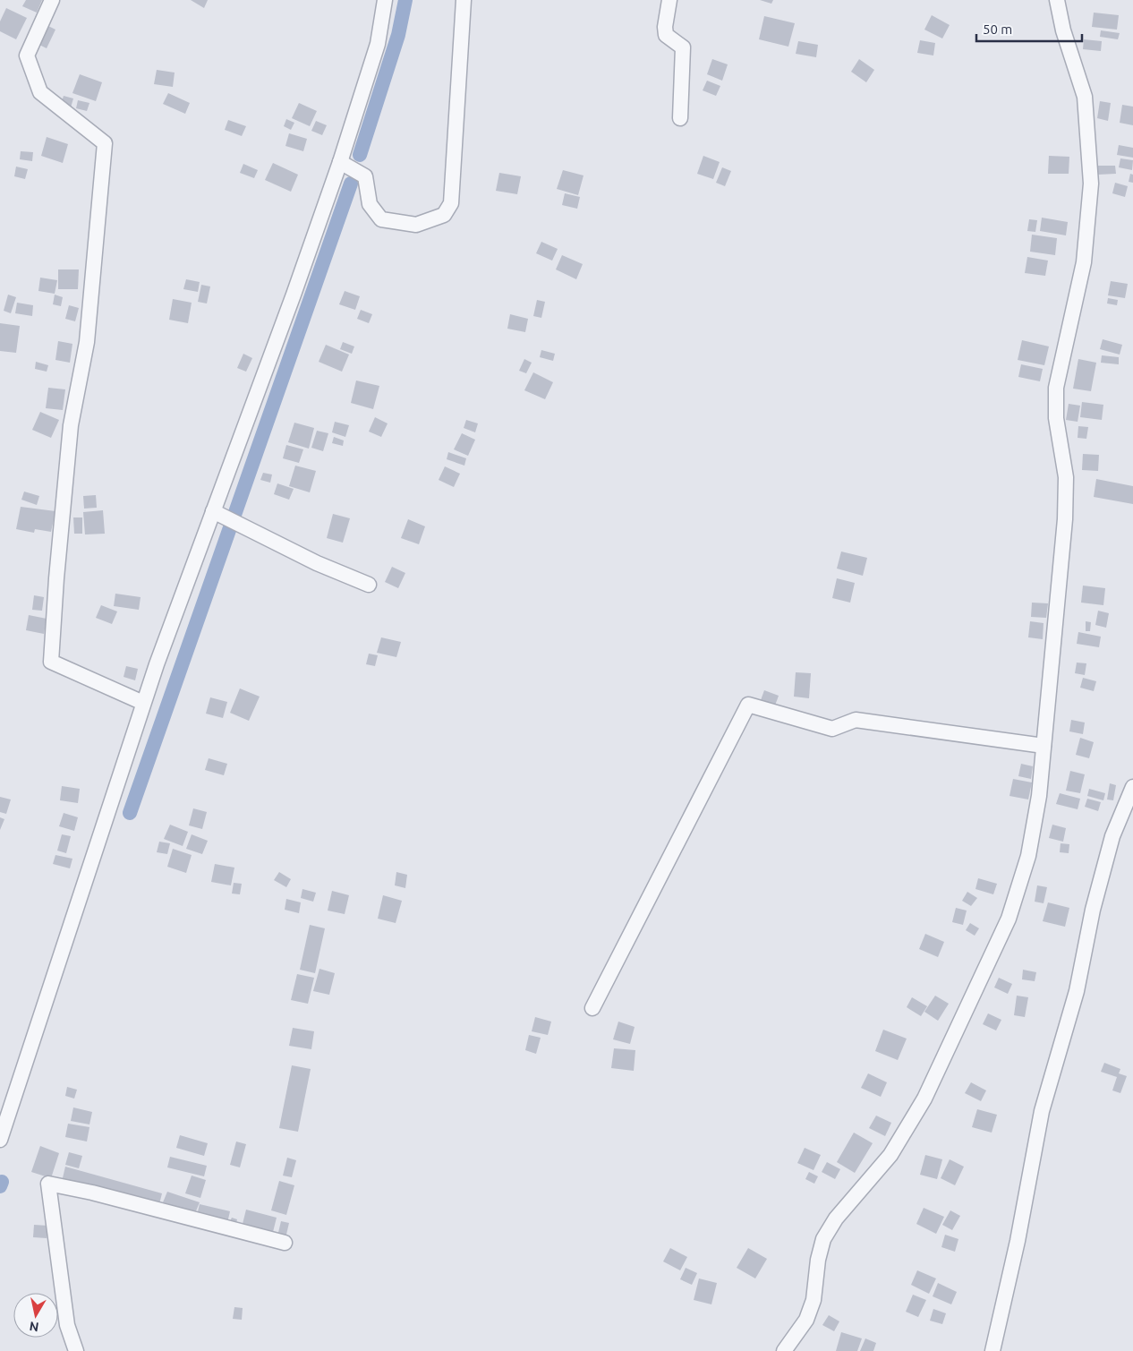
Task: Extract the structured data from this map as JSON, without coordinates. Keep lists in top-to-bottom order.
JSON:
{
  "scale_bar": "50 m",
  "north": "bottom"
}
